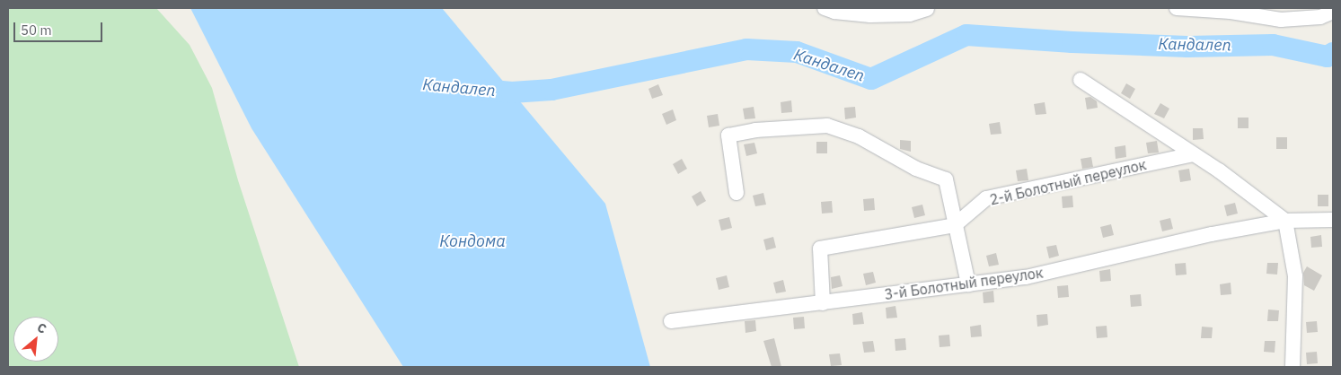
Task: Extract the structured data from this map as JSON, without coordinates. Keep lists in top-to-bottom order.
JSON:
{
  "streets": {
    "street": ["2-й Болотный переулок", "3-й Болотный переулок"]
  },
  "water": ["Кандалеп", "Кондома"],
  "scale_bar": "50 m",
  "north": "top right"
}
